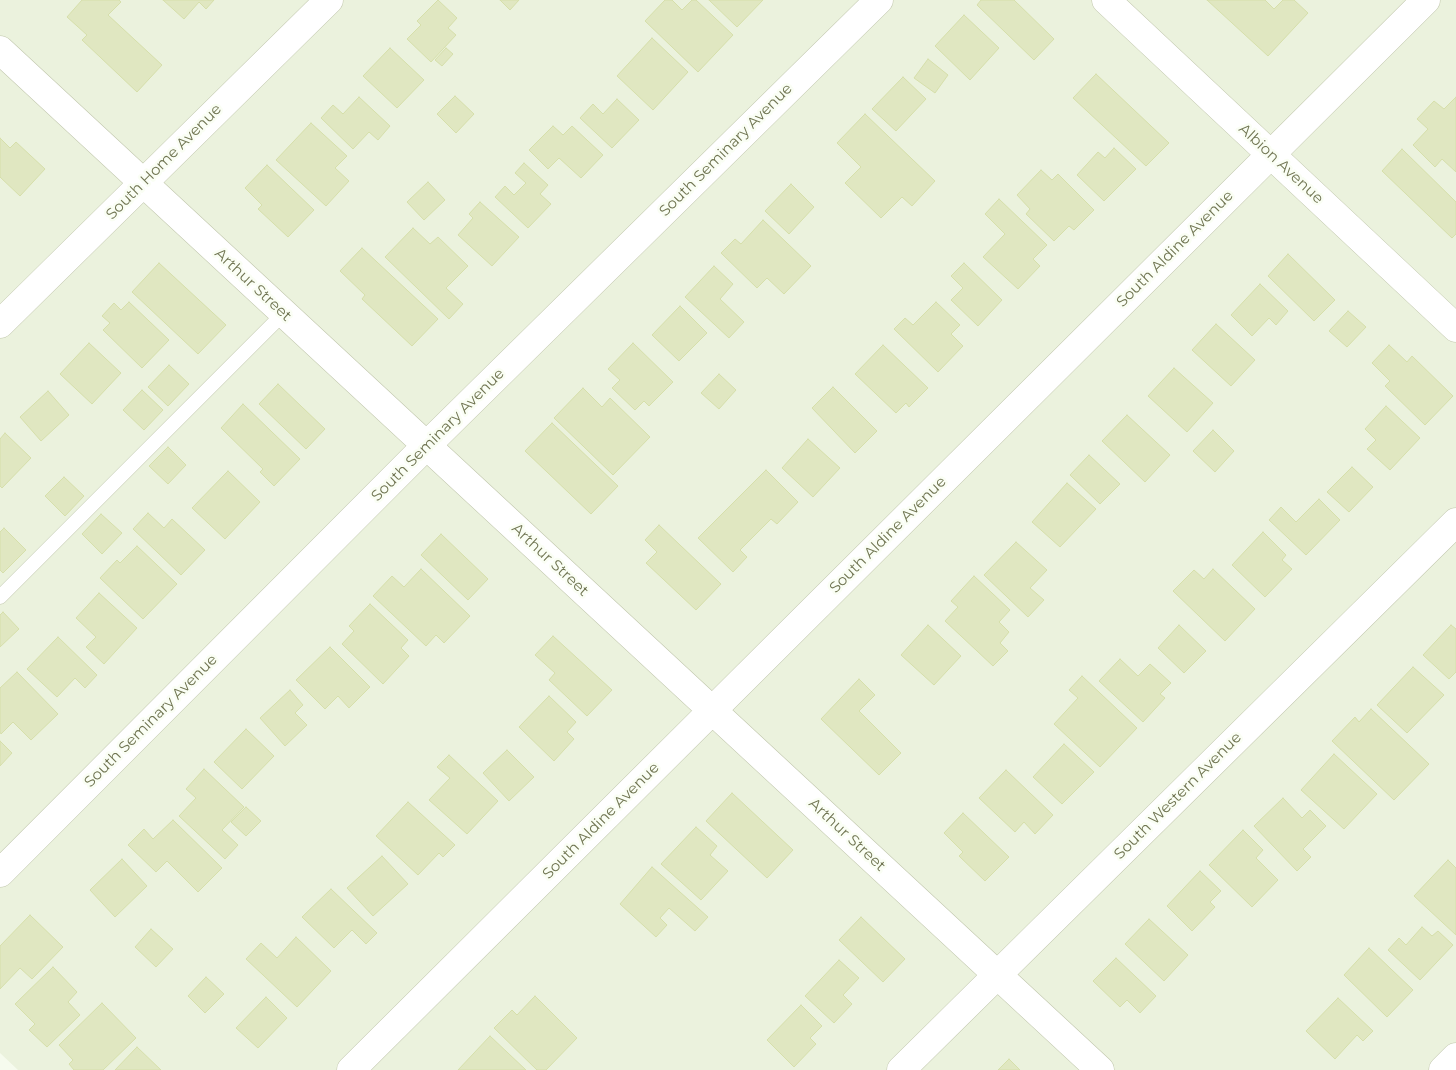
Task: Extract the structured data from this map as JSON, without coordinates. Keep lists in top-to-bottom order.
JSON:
{
  "streets": {
    "street": [
      "South Seminary Avenue",
      "South Home Avenue",
      "Albion Avenue",
      "South Aldine Avenue",
      "Arthur Street",
      "South Western Avenue"
    ]
  },
  "crossings": [
    ["South Seminary Avenue", "Arthur Street"],
    ["South Home Avenue", "Arthur Street"],
    ["Albion Avenue", "South Aldine Avenue"],
    ["South Aldine Avenue", "Arthur Street"],
    ["Arthur Street", "South Western Avenue"]
  ]
}
